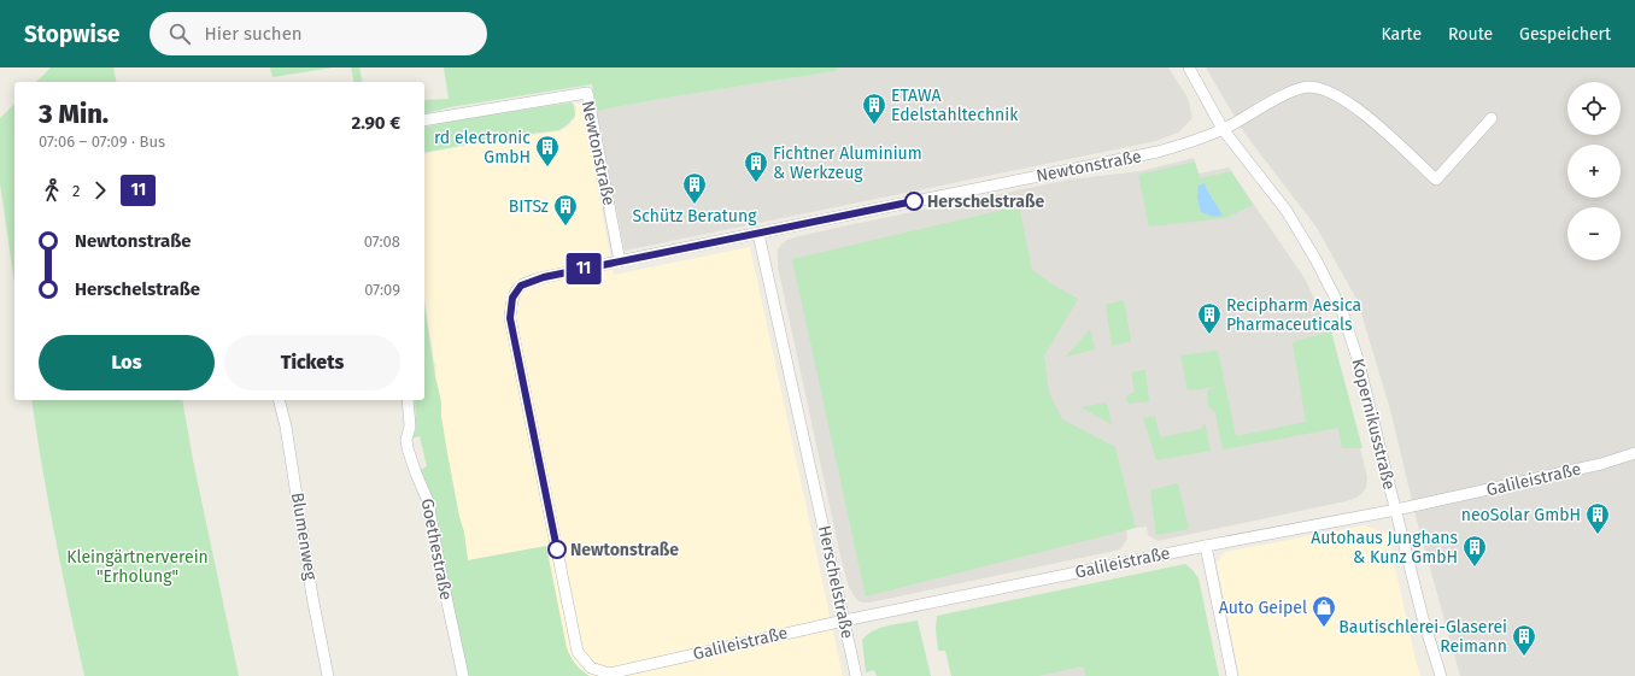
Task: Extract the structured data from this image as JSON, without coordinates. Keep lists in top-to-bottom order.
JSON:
{
  "streets": {
    "street": [
      "Newtonstraße",
      "Kopernikusstraße",
      "Galileistraße",
      "Blumenweg",
      "Goethestraße",
      "Herschelstraße"
    ]
  },
  "crossings": [
    ["Newtonstraße", "Kopernikusstraße"],
    ["Newtonstraße", "Galileistraße"],
    ["Newtonstraße", "Herschelstraße"],
    ["Kopernikusstraße", "Galileistraße"],
    ["Galileistraße", "Herschelstraße"]
  ],
  "parks": ["Kleingärtnerverein \"Erholung\""],
  "places": {
    "building": [
      "ETAWA Edelstahltechnik",
      "rd electronic GmbH",
      "Fichtner Aluminium & Werkzeug",
      "Schütz Beratung",
      "BITSz",
      "Recipharm Aesica Pharmaceuticals",
      "neoSolar GmbH",
      "Autohaus Junghans & Kunz GmbH",
      "Bautischlerei-Glaserei Reimann"
    ],
    "other": ["Herschelstraße", "Newtonstraße"],
    "shop": ["Auto Geipel"]
  },
  "lines": ["bus line 11"],
  "page": {
    "header": "Stopwise",
    "search": "Hier suchen",
    "nav": ["Karte", "Route", "Gespeichert"],
    "on_map": "11",
    "map_buttons": ["+", "−"],
    "heading": ["3 Min.", "07:06 – 07:09 · Bus", "2.90 €"],
    "legs": ["2", "11"],
    "list": [
      {
        "name": "Newtonstraße",
        "value": "07:08"
      },
      {
        "name": "Herschelstraße",
        "value": "07:09"
      }
    ],
    "buttons": ["Los", "Tickets"]
  }
}
